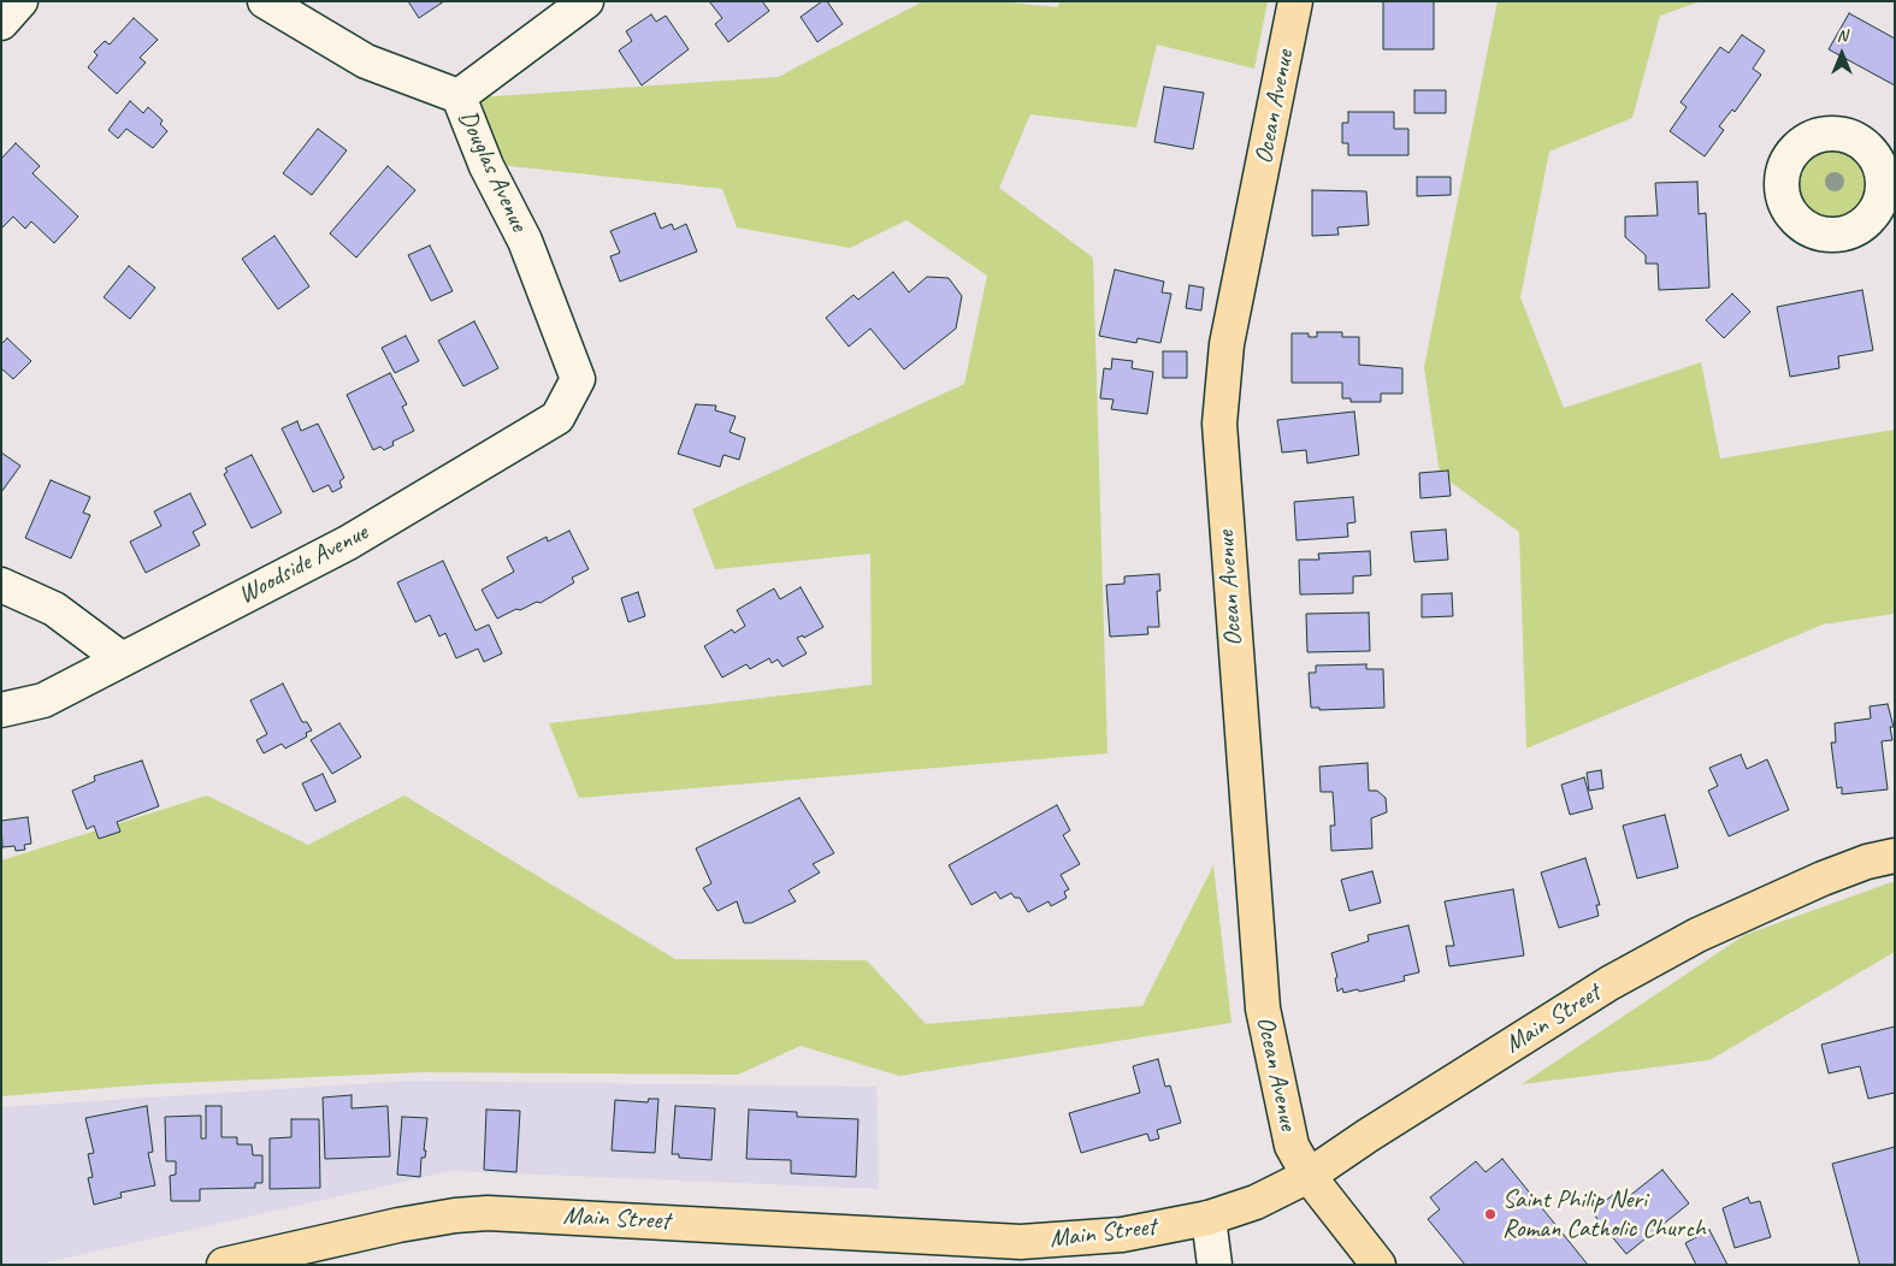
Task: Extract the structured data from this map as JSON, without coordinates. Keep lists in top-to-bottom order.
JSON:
{
  "streets": {
    "main road": ["Ocean Avenue", "Main Street"],
    "street": ["Douglas Avenue", "Woodside Avenue"]
  },
  "crossings": [
    ["Ocean Avenue", "Main Street"],
    ["Douglas Avenue", "Woodside Avenue"]
  ],
  "places": ["Saint Philip Neri Roman Catholic Church"],
  "north": "top"
}
